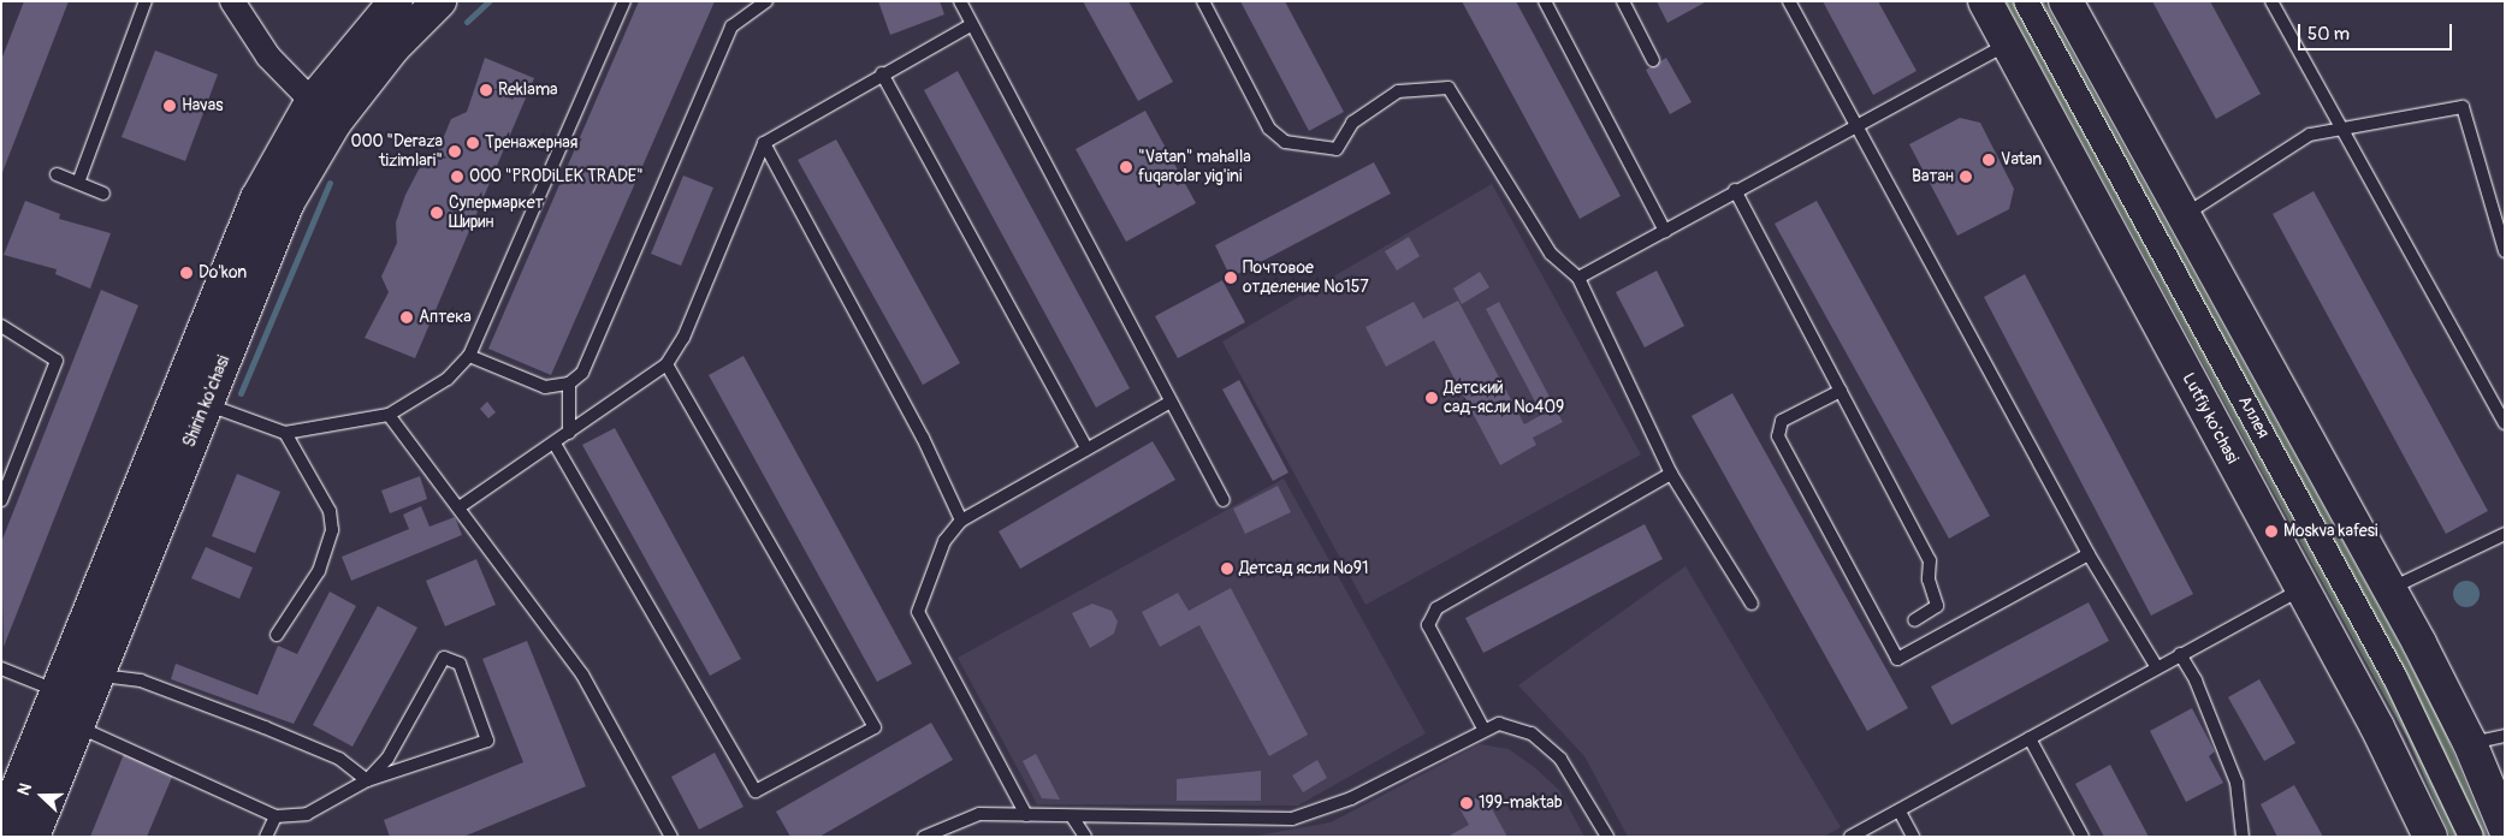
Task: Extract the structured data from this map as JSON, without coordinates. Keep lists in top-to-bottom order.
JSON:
{
  "streets": {
    "main road": ["Shirin ko'chasi", "Lutfiy ko'chasi"],
    "street": ["Аллея"]
  },
  "places": [
    "Reklama",
    "Havas",
    "Тренажерная",
    "OOO \"Deraza tizimlari\"",
    "Vatan",
    "\"Vatan\" mahalla fuqarolar yig'ini",
    "ООО \"PRODiLEK TRADE\"",
    "Ватан",
    "Супермаркет Ширин",
    "Do'kon",
    "Почтовое отделение №157",
    "Аптека",
    "Детский сад-ясли №409",
    "Moskva kafesi",
    "Детсад ясли №91",
    "199-maktab"
  ],
  "scale_bar": "50 m",
  "north": "left"
}
